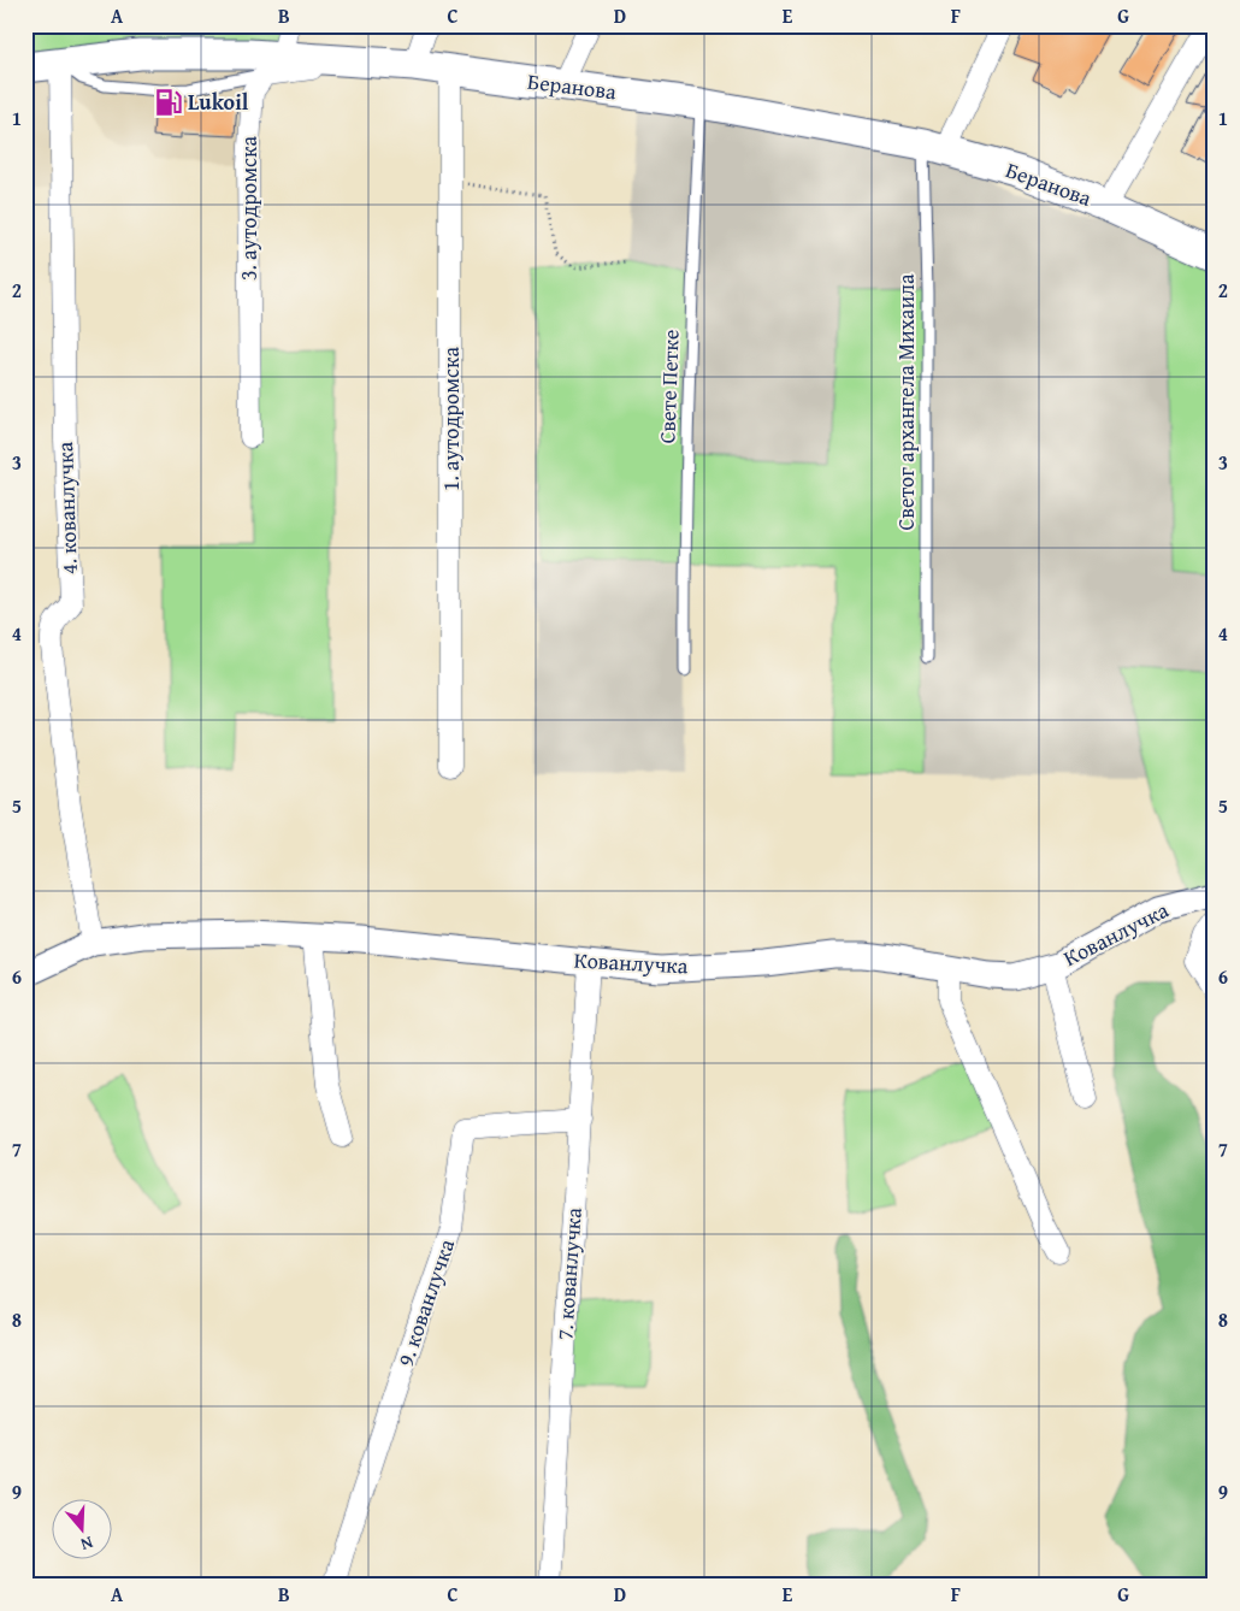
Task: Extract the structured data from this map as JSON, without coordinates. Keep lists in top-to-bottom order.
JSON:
{
  "streets": {
    "main road": ["Беранова"],
    "street": [
      "3. аутодромска",
      "1. аутодромска",
      "4. кованлучка",
      "Кованлучка",
      "7. кованлучка",
      "9. кованлучка"
    ],
    "lane": ["Свете Петке", "Светог архангела Михаила"]
  },
  "crossings": [
    ["Беранова", "3. аутодромска"],
    ["Беранова", "Свете Петке"],
    ["Беранова", "Светог архангела Михаила"],
    ["Беранова", "1. аутодромска"],
    ["Беранова", "4. кованлучка"],
    ["4. кованлучка", "Кованлучка"],
    ["Кованлучка", "7. кованлучка"],
    ["7. кованлучка", "9. кованлучка"]
  ],
  "places": {
    "fuel station": ["Lukoil"]
  },
  "north": "bottom",
  "grid": {
    "columns": [
      "A",
      "B",
      "C",
      "D",
      "E",
      "F",
      "G"
    ],
    "rows": [
      "1",
      "2",
      "3",
      "4",
      "5",
      "6",
      "7",
      "8",
      "9"
    ]
  }
}
